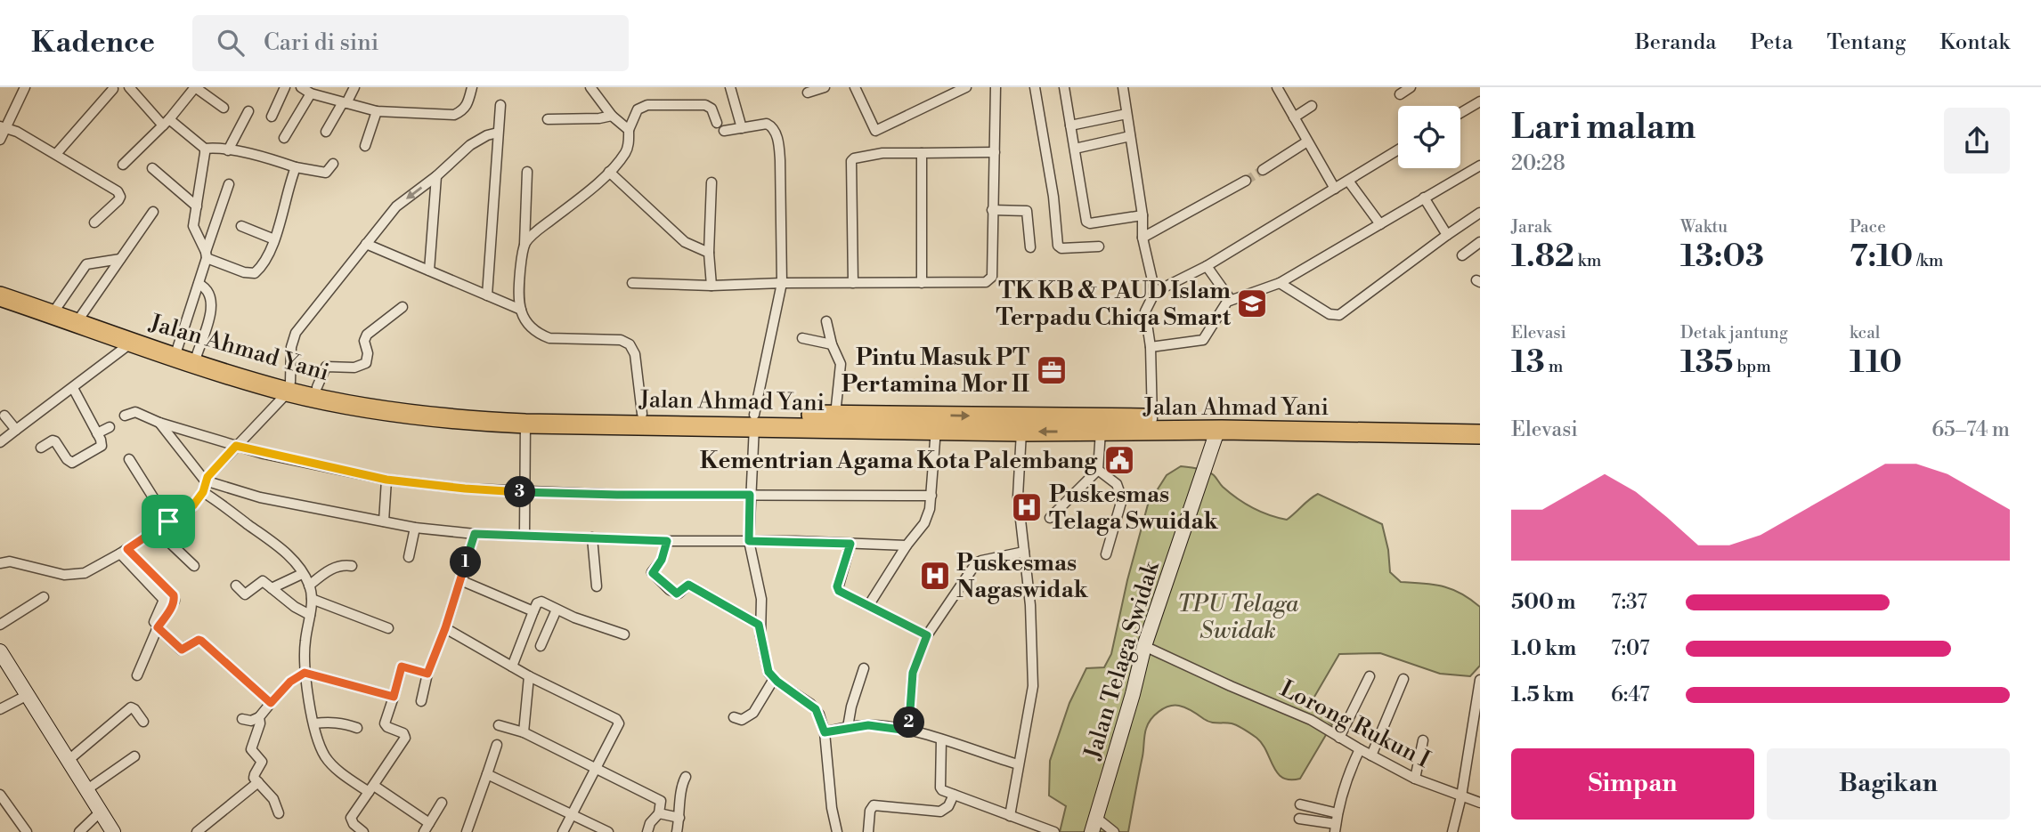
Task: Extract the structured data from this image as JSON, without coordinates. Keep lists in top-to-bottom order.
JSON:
{
  "streets": {
    "highway": ["Jalan Ahmad Yani"],
    "street": ["Jalan Telaga Swidak", "Lorong Rukun I"]
  },
  "crossings": [
    ["Jalan Ahmad Yani", "Jalan Telaga Swidak"],
    ["Jalan Telaga Swidak", "Lorong Rukun I"]
  ],
  "parks": ["TPU Telaga Swidak"],
  "places": {
    "school or university": ["TK KB & PAUD Islam Terpadu Chiqa Smart"],
    "office": ["Pintu Masuk PT Pertamina Mor II"],
    "public building": ["Kementrian Agama Kota Palembang"],
    "hospital": ["Puskesmas Telaga Swuidak", "Puskesmas Nagaswidak"]
  },
  "page": {
    "header": "Kadence",
    "search": "Cari di sini",
    "nav": [
      "Beranda",
      "Peta",
      "Tentang",
      "Kontak"
    ],
    "heading": ["Lari malam", "20:28"],
    "stats": [
      ["Jarak", "1.82 km"],
      ["Waktu", "13:03"],
      ["Pace", "7:10 /km"],
      ["Elevasi", "13 m"],
      ["Detak jantung", "135 bpm"],
      ["kcal", "110"]
    ],
    "chart": ["Elevasi", "65–74 m"],
    "pins": ["3", "1", "2"],
    "list": [
      {
        "name": "500 m",
        "note": "7:37"
      },
      {
        "name": "1.0 km",
        "note": "7:07"
      },
      {
        "name": "1.5 km",
        "note": "6:47"
      }
    ],
    "buttons": ["Simpan", "Bagikan"]
  }
}
